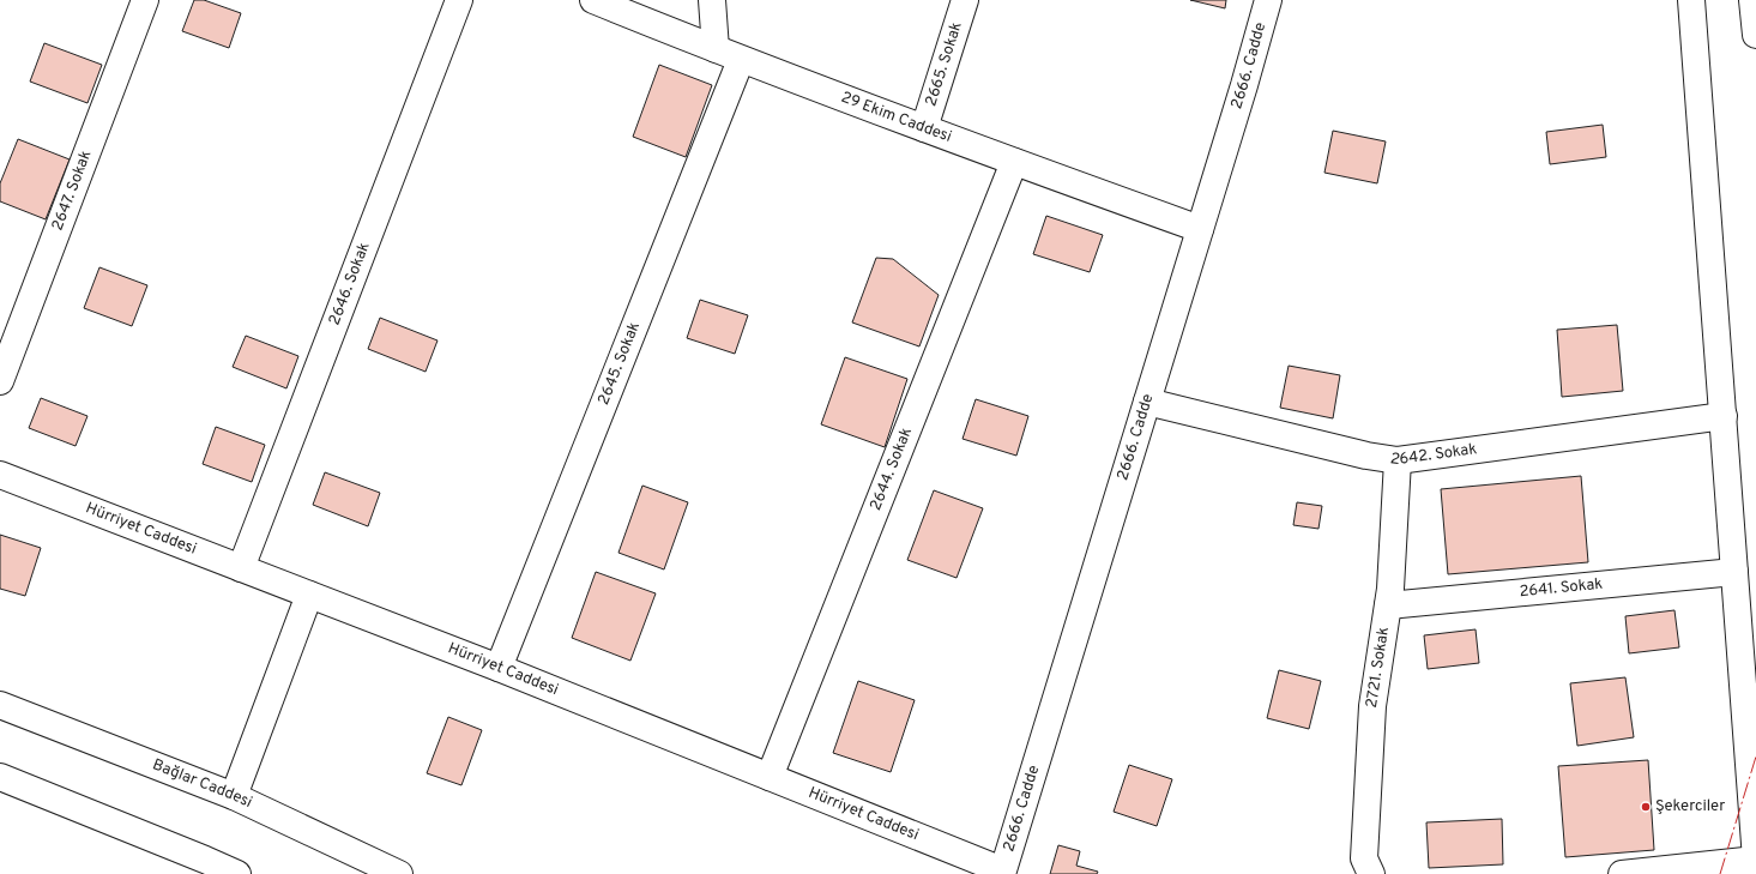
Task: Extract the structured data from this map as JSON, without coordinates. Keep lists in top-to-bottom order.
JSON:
{
  "streets": {
    "street": [
      "2665. Sokak",
      "2666. Cadde",
      "29 Ekim Caddesi",
      "2647. Sokak",
      "2646. Sokak",
      "2645. Sokak",
      "2642. Sokak",
      "2644. Sokak",
      "Hürriyet Caddesi",
      "2641. Sokak",
      "2721. Sokak",
      "Bağlar Caddesi"
    ]
  },
  "crossings": [
    ["2665. Sokak", "29 Ekim Caddesi"],
    ["2666. Cadde", "29 Ekim Caddesi"],
    ["2666. Cadde", "2642. Sokak"],
    ["2666. Cadde", "Hürriyet Caddesi"],
    ["29 Ekim Caddesi", "2645. Sokak"],
    ["29 Ekim Caddesi", "2644. Sokak"],
    ["2646. Sokak", "Hürriyet Caddesi"],
    ["2645. Sokak", "Hürriyet Caddesi"],
    ["2642. Sokak", "2721. Sokak"],
    ["2644. Sokak", "Hürriyet Caddesi"],
    ["2641. Sokak", "2721. Sokak"]
  ],
  "places": ["Şekerciler"]
}
